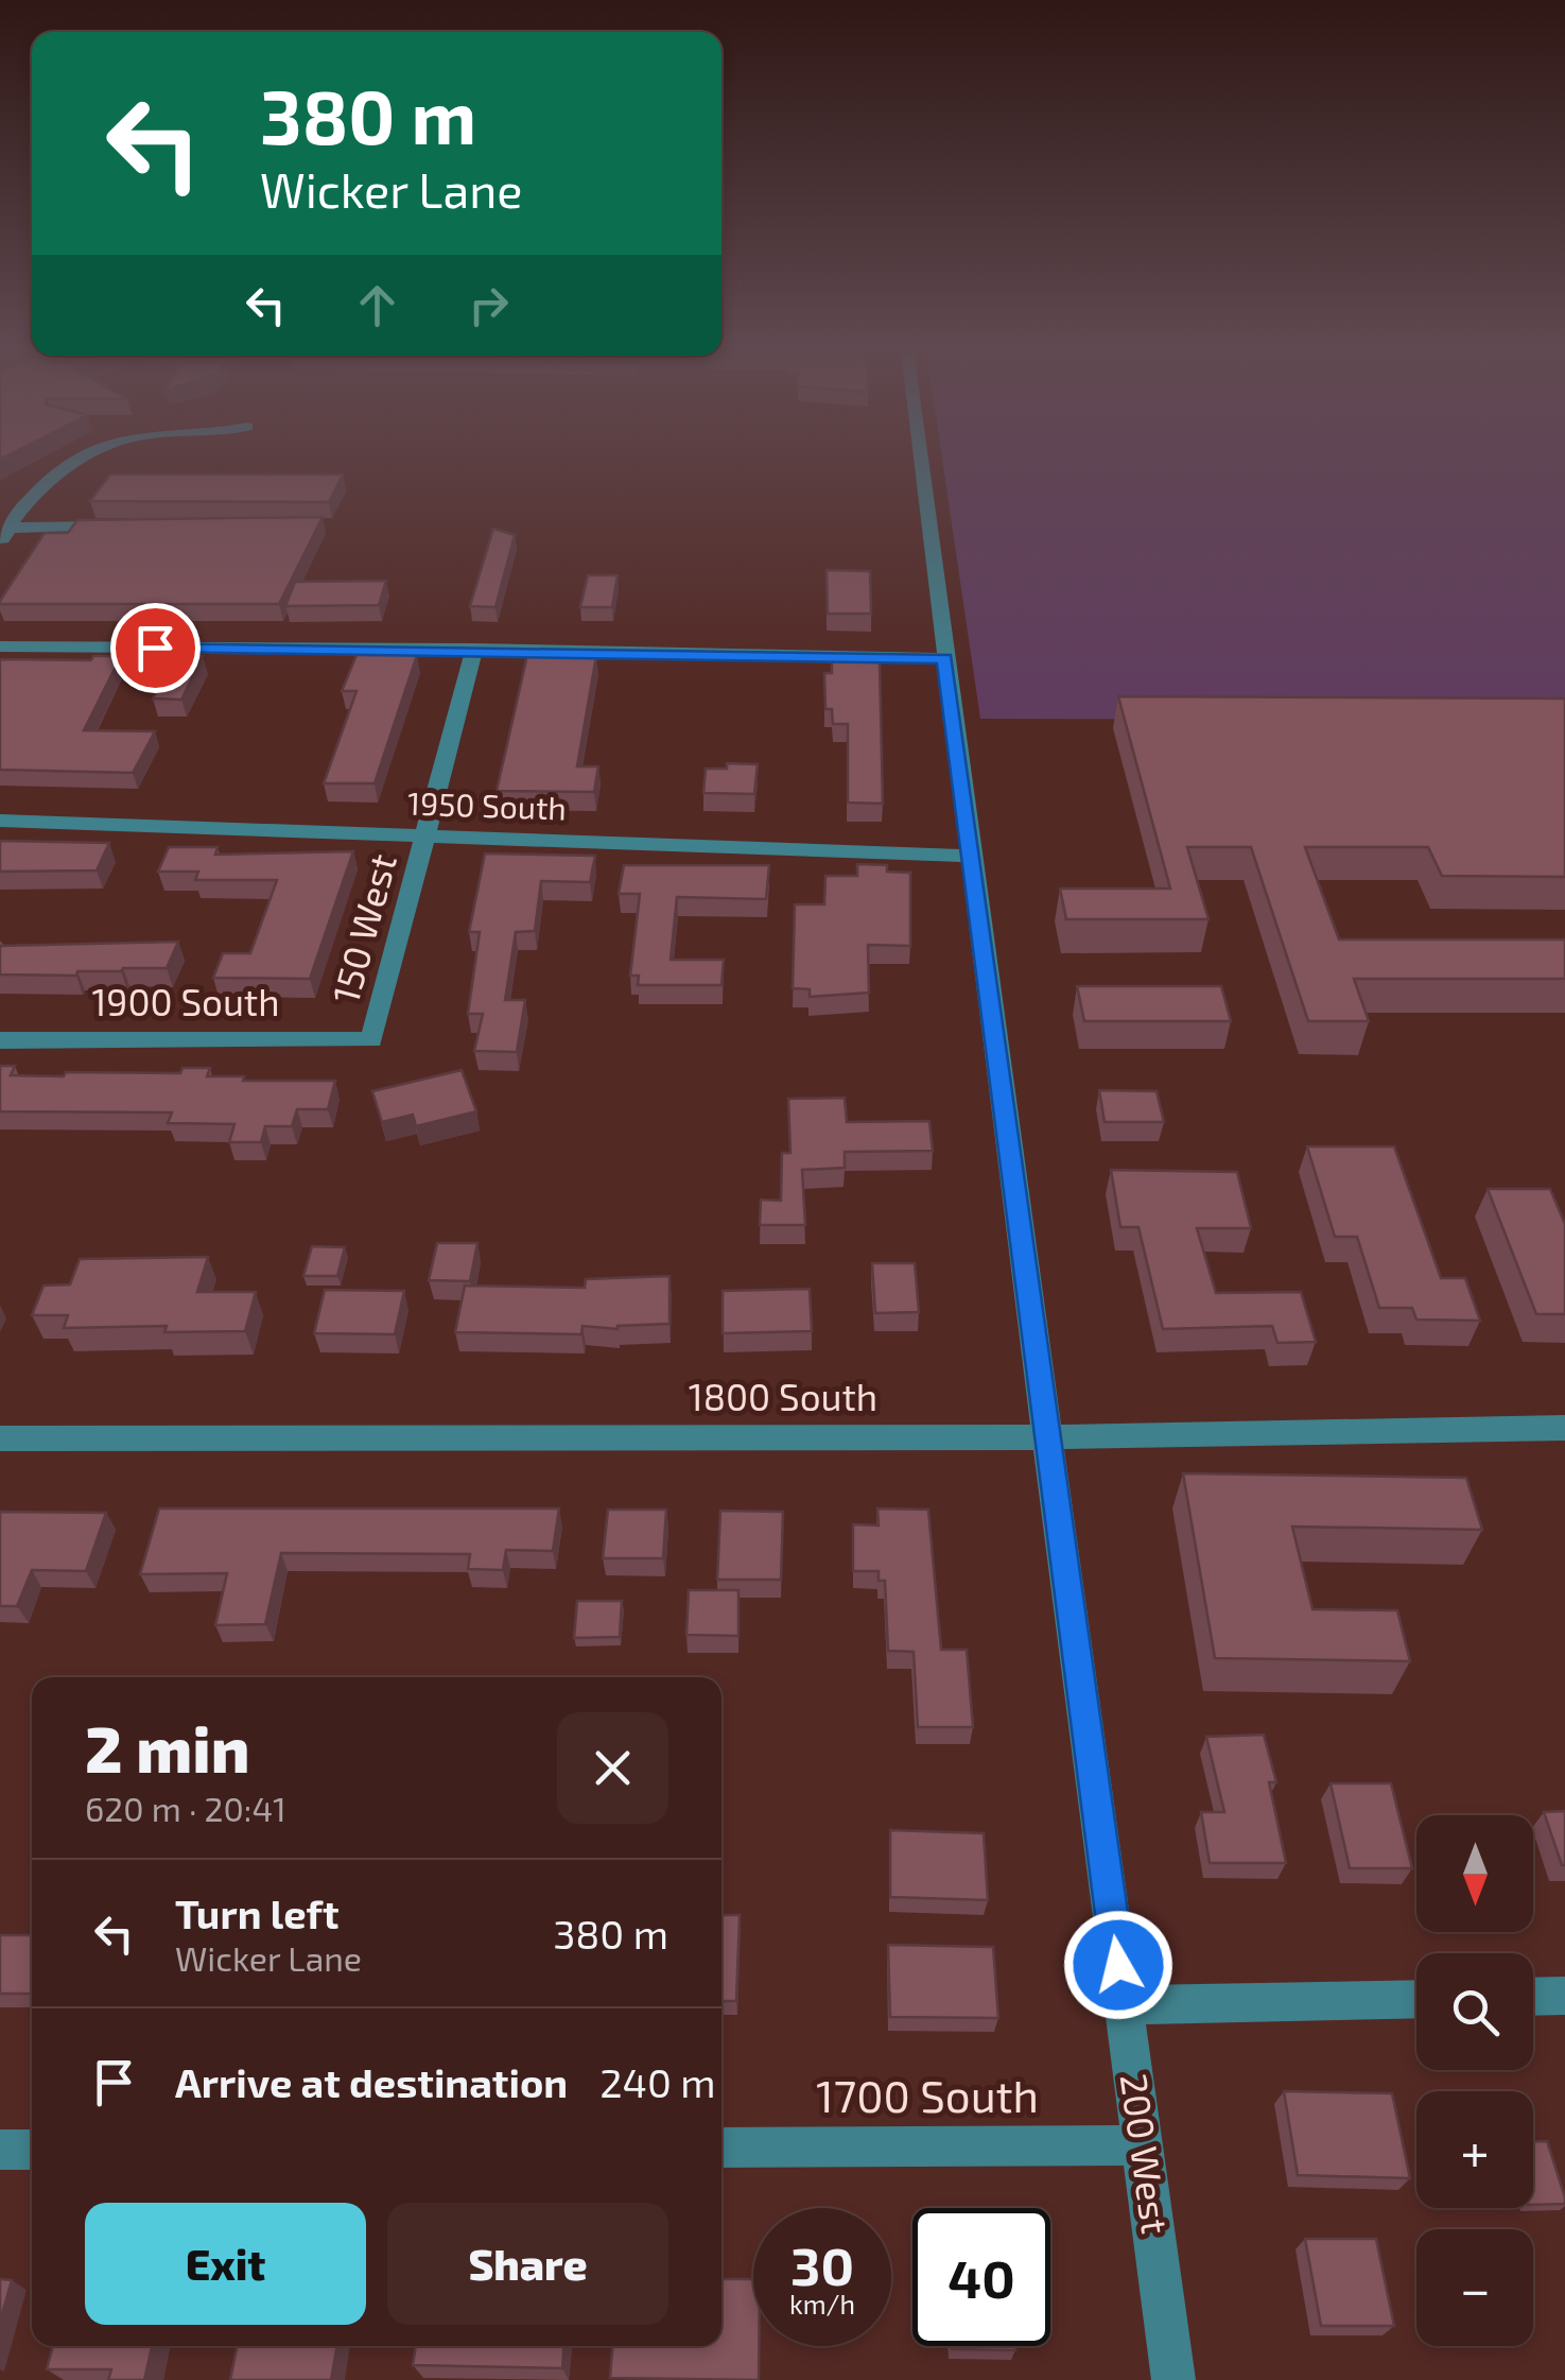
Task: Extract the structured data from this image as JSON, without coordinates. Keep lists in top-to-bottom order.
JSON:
{
  "streets": {
    "street": [
      "1950 South",
      "150 West",
      "1900 South",
      "1800 South",
      "1700 South",
      "200 West"
    ]
  },
  "crossings": [
    ["1950 South", "150 West"],
    ["1950 South", "200 West"],
    ["150 West", "1900 South"],
    ["1800 South", "200 West"],
    ["1700 South", "200 West"]
  ],
  "north": "bottom",
  "page": {
    "turn": ["380 m", "Wicker Lane"],
    "heading": ["2 min", "620 m · 20:41"],
    "map_buttons": ["+", "−"],
    "list": [
      {
        "name": "Turn left",
        "note": "Wicker Lane",
        "value": "380 m"
      },
      {
        "name": "Arrive at destination",
        "value": "240 m"
      }
    ],
    "buttons": ["Exit", "Share"],
    "speed": "30 km/h",
    "limit": "40"
  }
}
